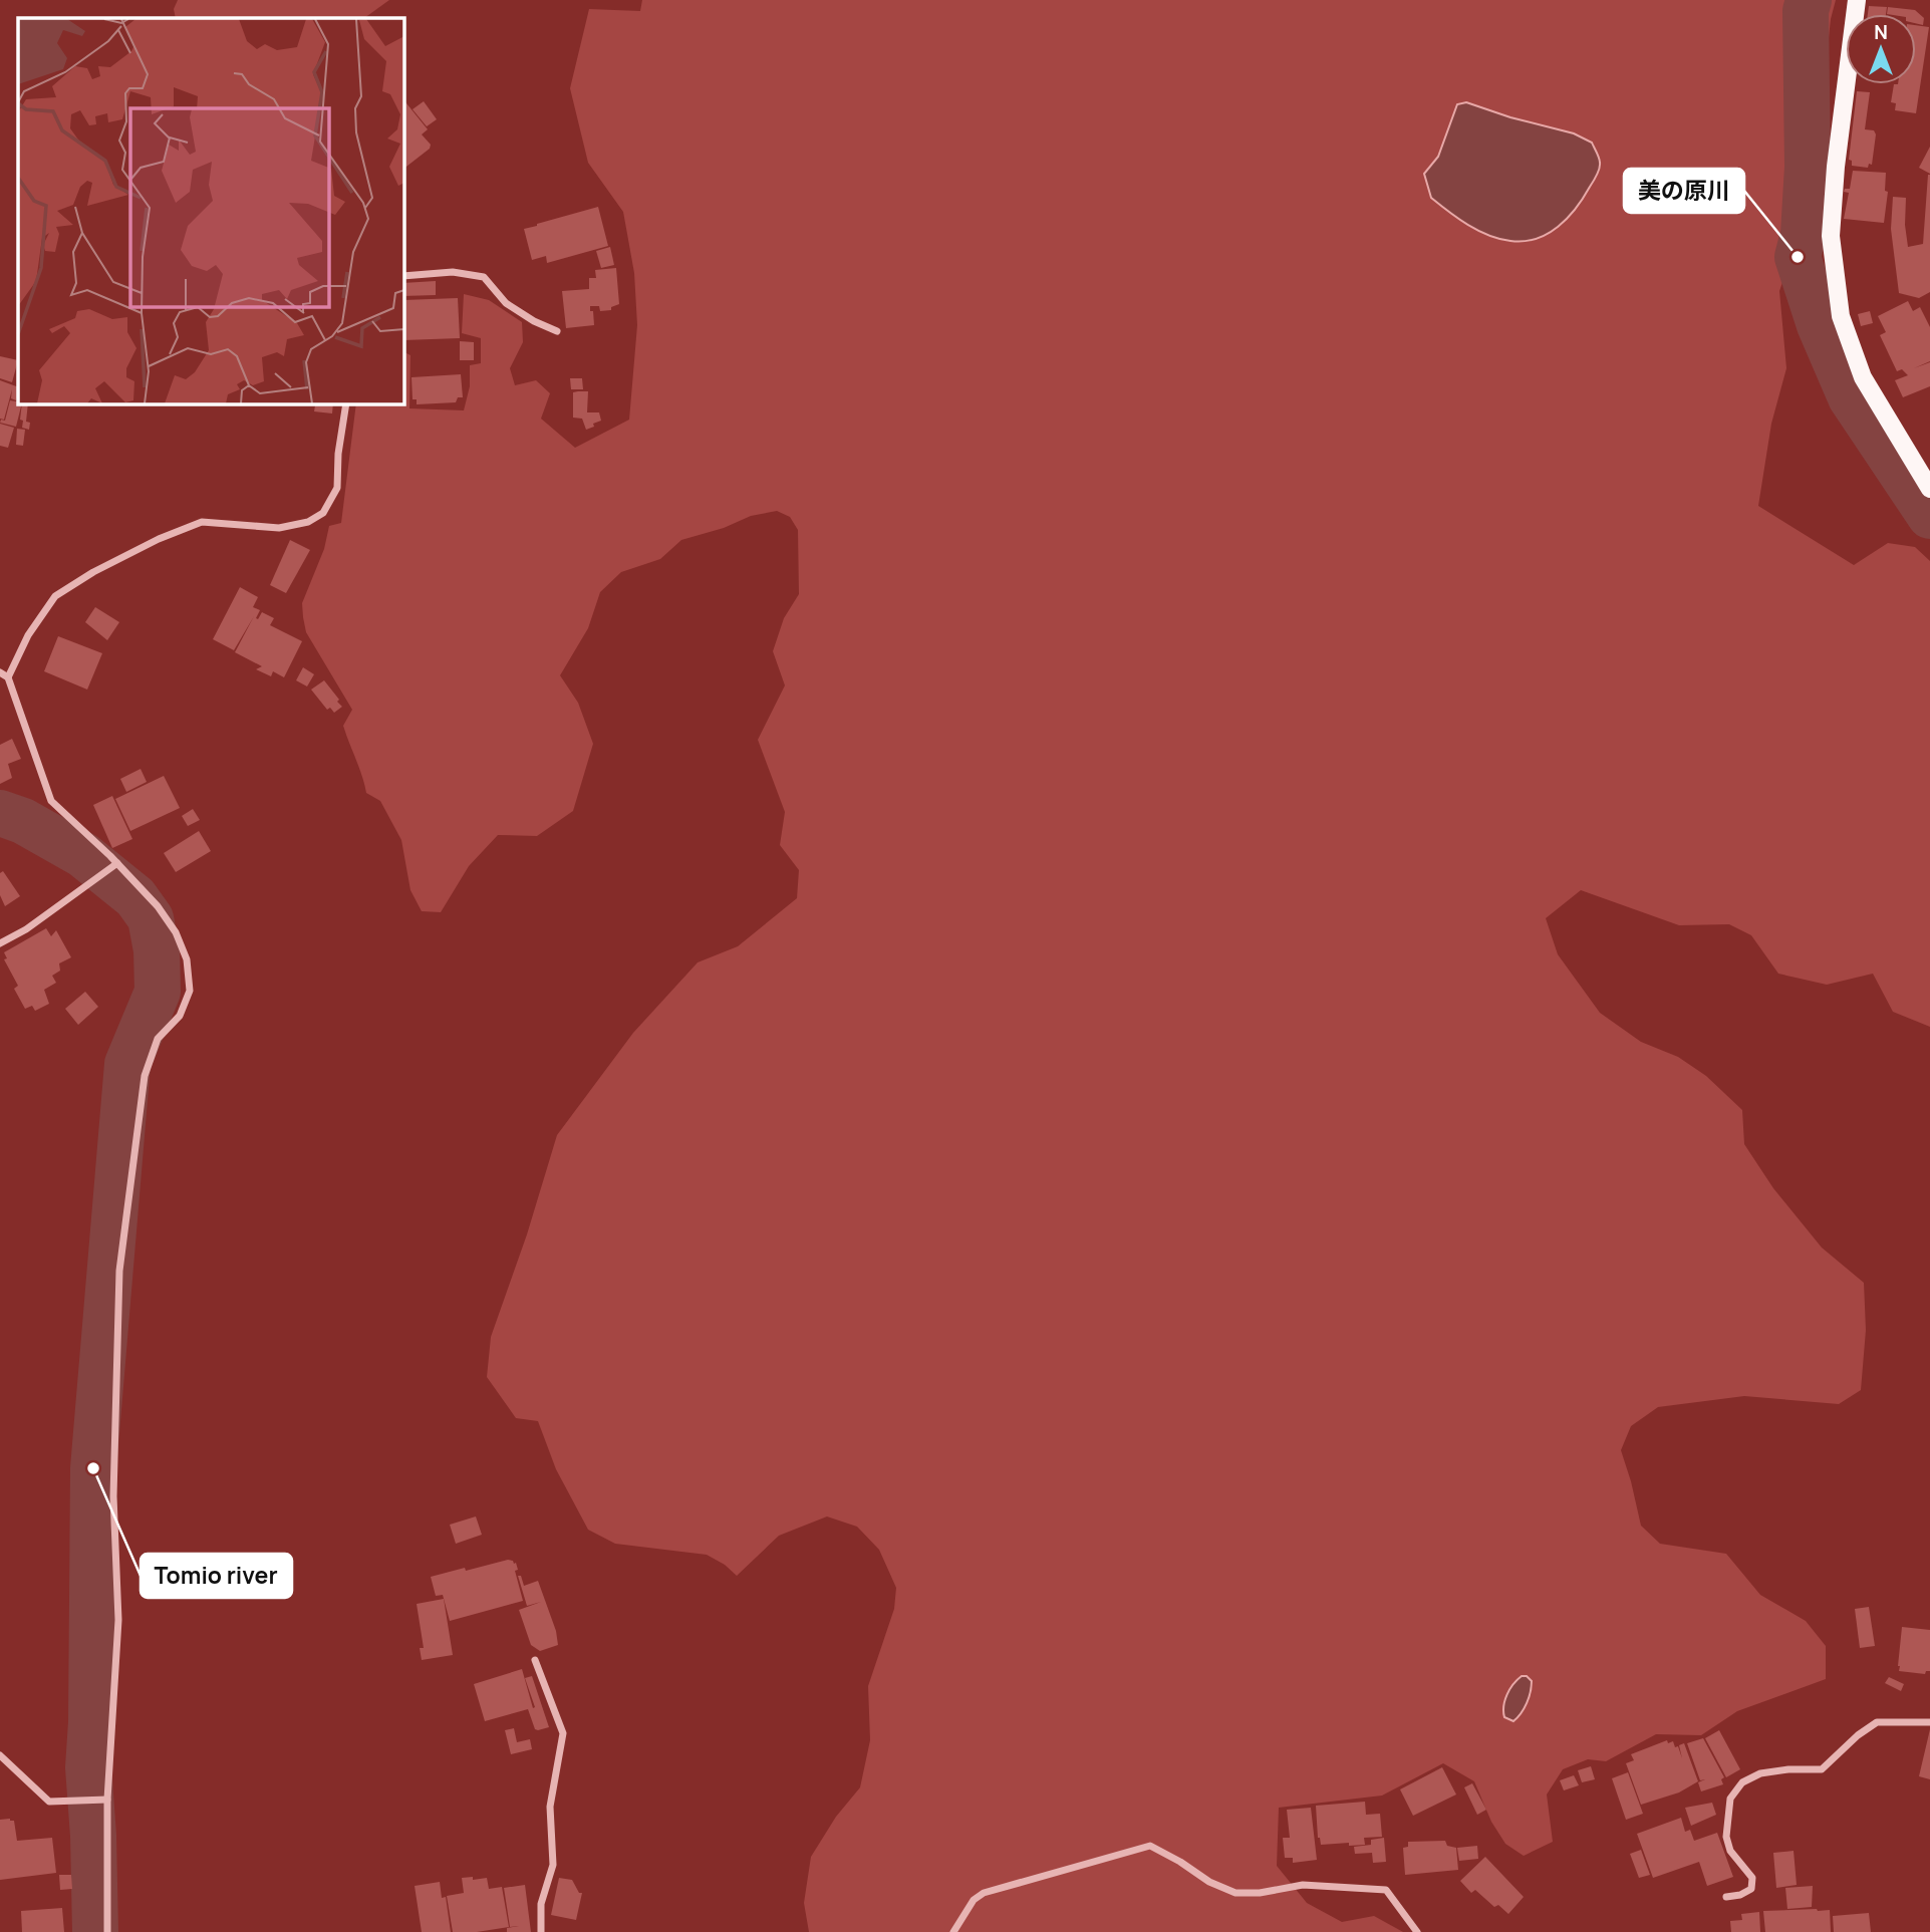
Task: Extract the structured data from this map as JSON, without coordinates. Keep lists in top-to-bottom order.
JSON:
{
  "places": ["美の原川", "Tomio river"],
  "north": "top"
}
